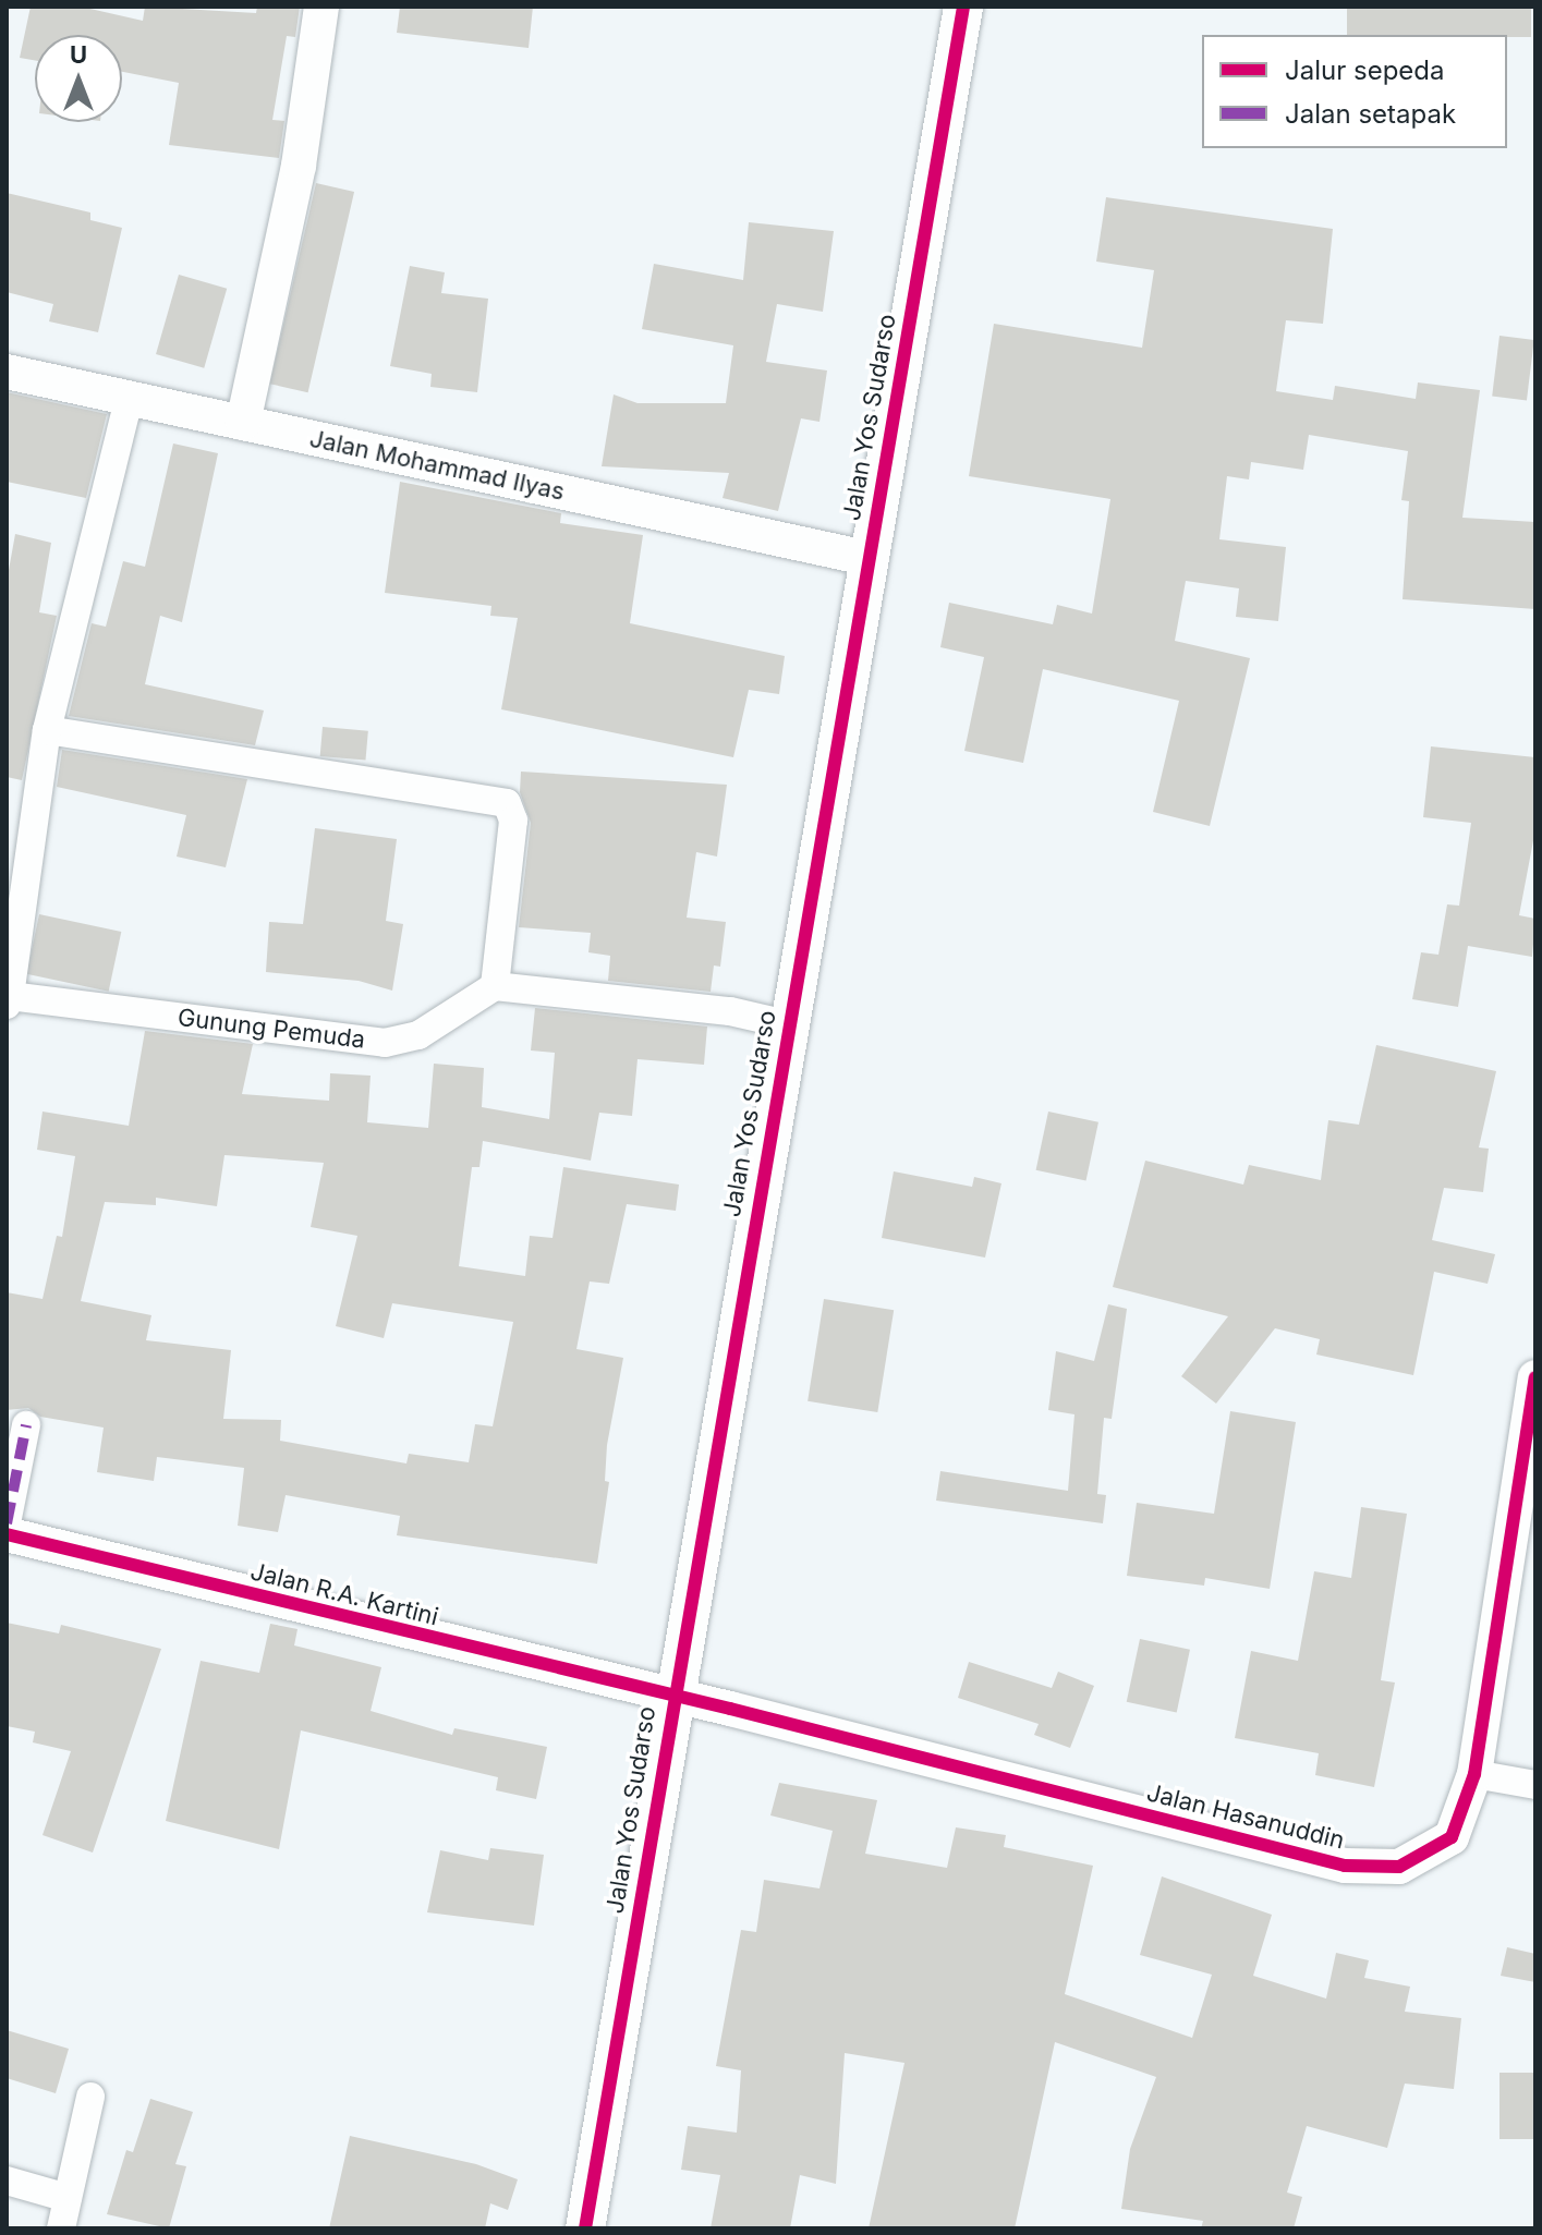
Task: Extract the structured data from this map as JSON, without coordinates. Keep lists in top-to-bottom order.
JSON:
{
  "streets": {
    "main road": ["Jalan Yos Sudarso"],
    "street": [
      "Jalan Mohammad Ilyas",
      "Gunung Pemuda",
      "Jalan R.A. Kartini",
      "Jalan Hasanuddin"
    ]
  },
  "crossings": [
    ["Jalan Yos Sudarso", "Jalan Mohammad Ilyas"],
    ["Jalan Yos Sudarso", "Jalan R.A. Kartini"],
    ["Jalan Yos Sudarso", "Jalan Hasanuddin"],
    ["Jalan R.A. Kartini", "Jalan Hasanuddin"]
  ],
  "legend": ["Jalur sepeda", "Jalan setapak"],
  "north": "top"
}
